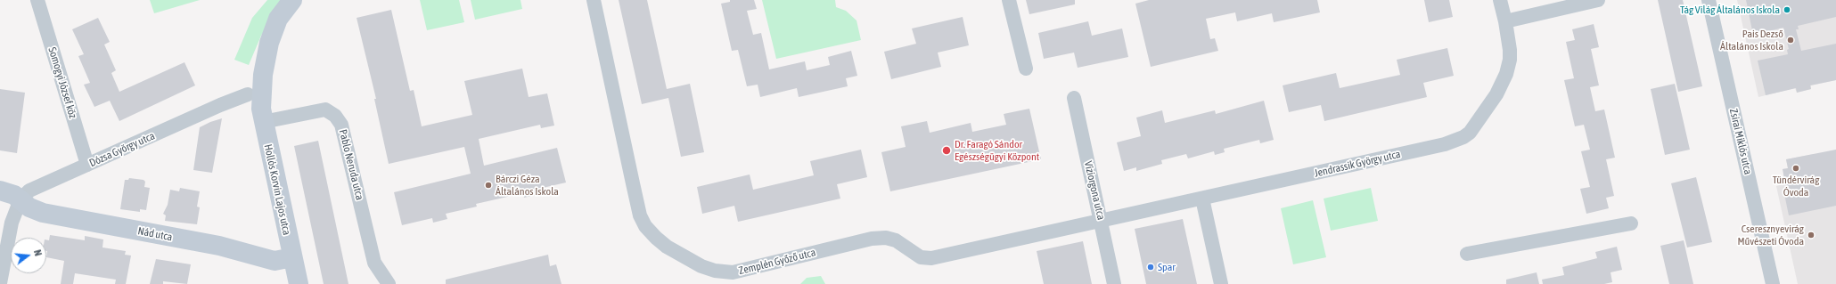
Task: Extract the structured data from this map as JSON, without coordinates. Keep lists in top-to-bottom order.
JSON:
{
  "streets": {
    "street": [
      "Somogyi József köz",
      "Zsirai Miklós utca",
      "Dózsa György utca",
      "Jendrassik György utca",
      "Pablo Neruda utca",
      "Hollós Korvin Lajos utca",
      "Víziorgona utca",
      "Nád utca",
      "Zemplén Győző utca"
    ]
  },
  "crossings": [
    ["Somogyi József köz", "Dózsa György utca"],
    ["Dózsa György utca", "Hollós Korvin Lajos utca"],
    ["Dózsa György utca", "Nád utca"],
    ["Jendrassik György utca", "Víziorgona utca"],
    ["Jendrassik György utca", "Zemplén Győző utca"],
    ["Pablo Neruda utca", "Hollós Korvin Lajos utca"],
    ["Hollós Korvin Lajos utca", "Nád utca"],
    ["Víziorgona utca", "Zemplén Győző utca"]
  ],
  "places": [
    "Tág Világ Általános Iskola",
    "Pais Dezső Általános Iskola",
    "Dr. Faragó Sándor Egészségügyi Központ",
    "Tündérvirág Óvoda",
    "Bárczi Géza Általános Iskola",
    "Cseresznyevirág Művészeti Óvoda",
    "Spar"
  ],
  "north": "right"
}
